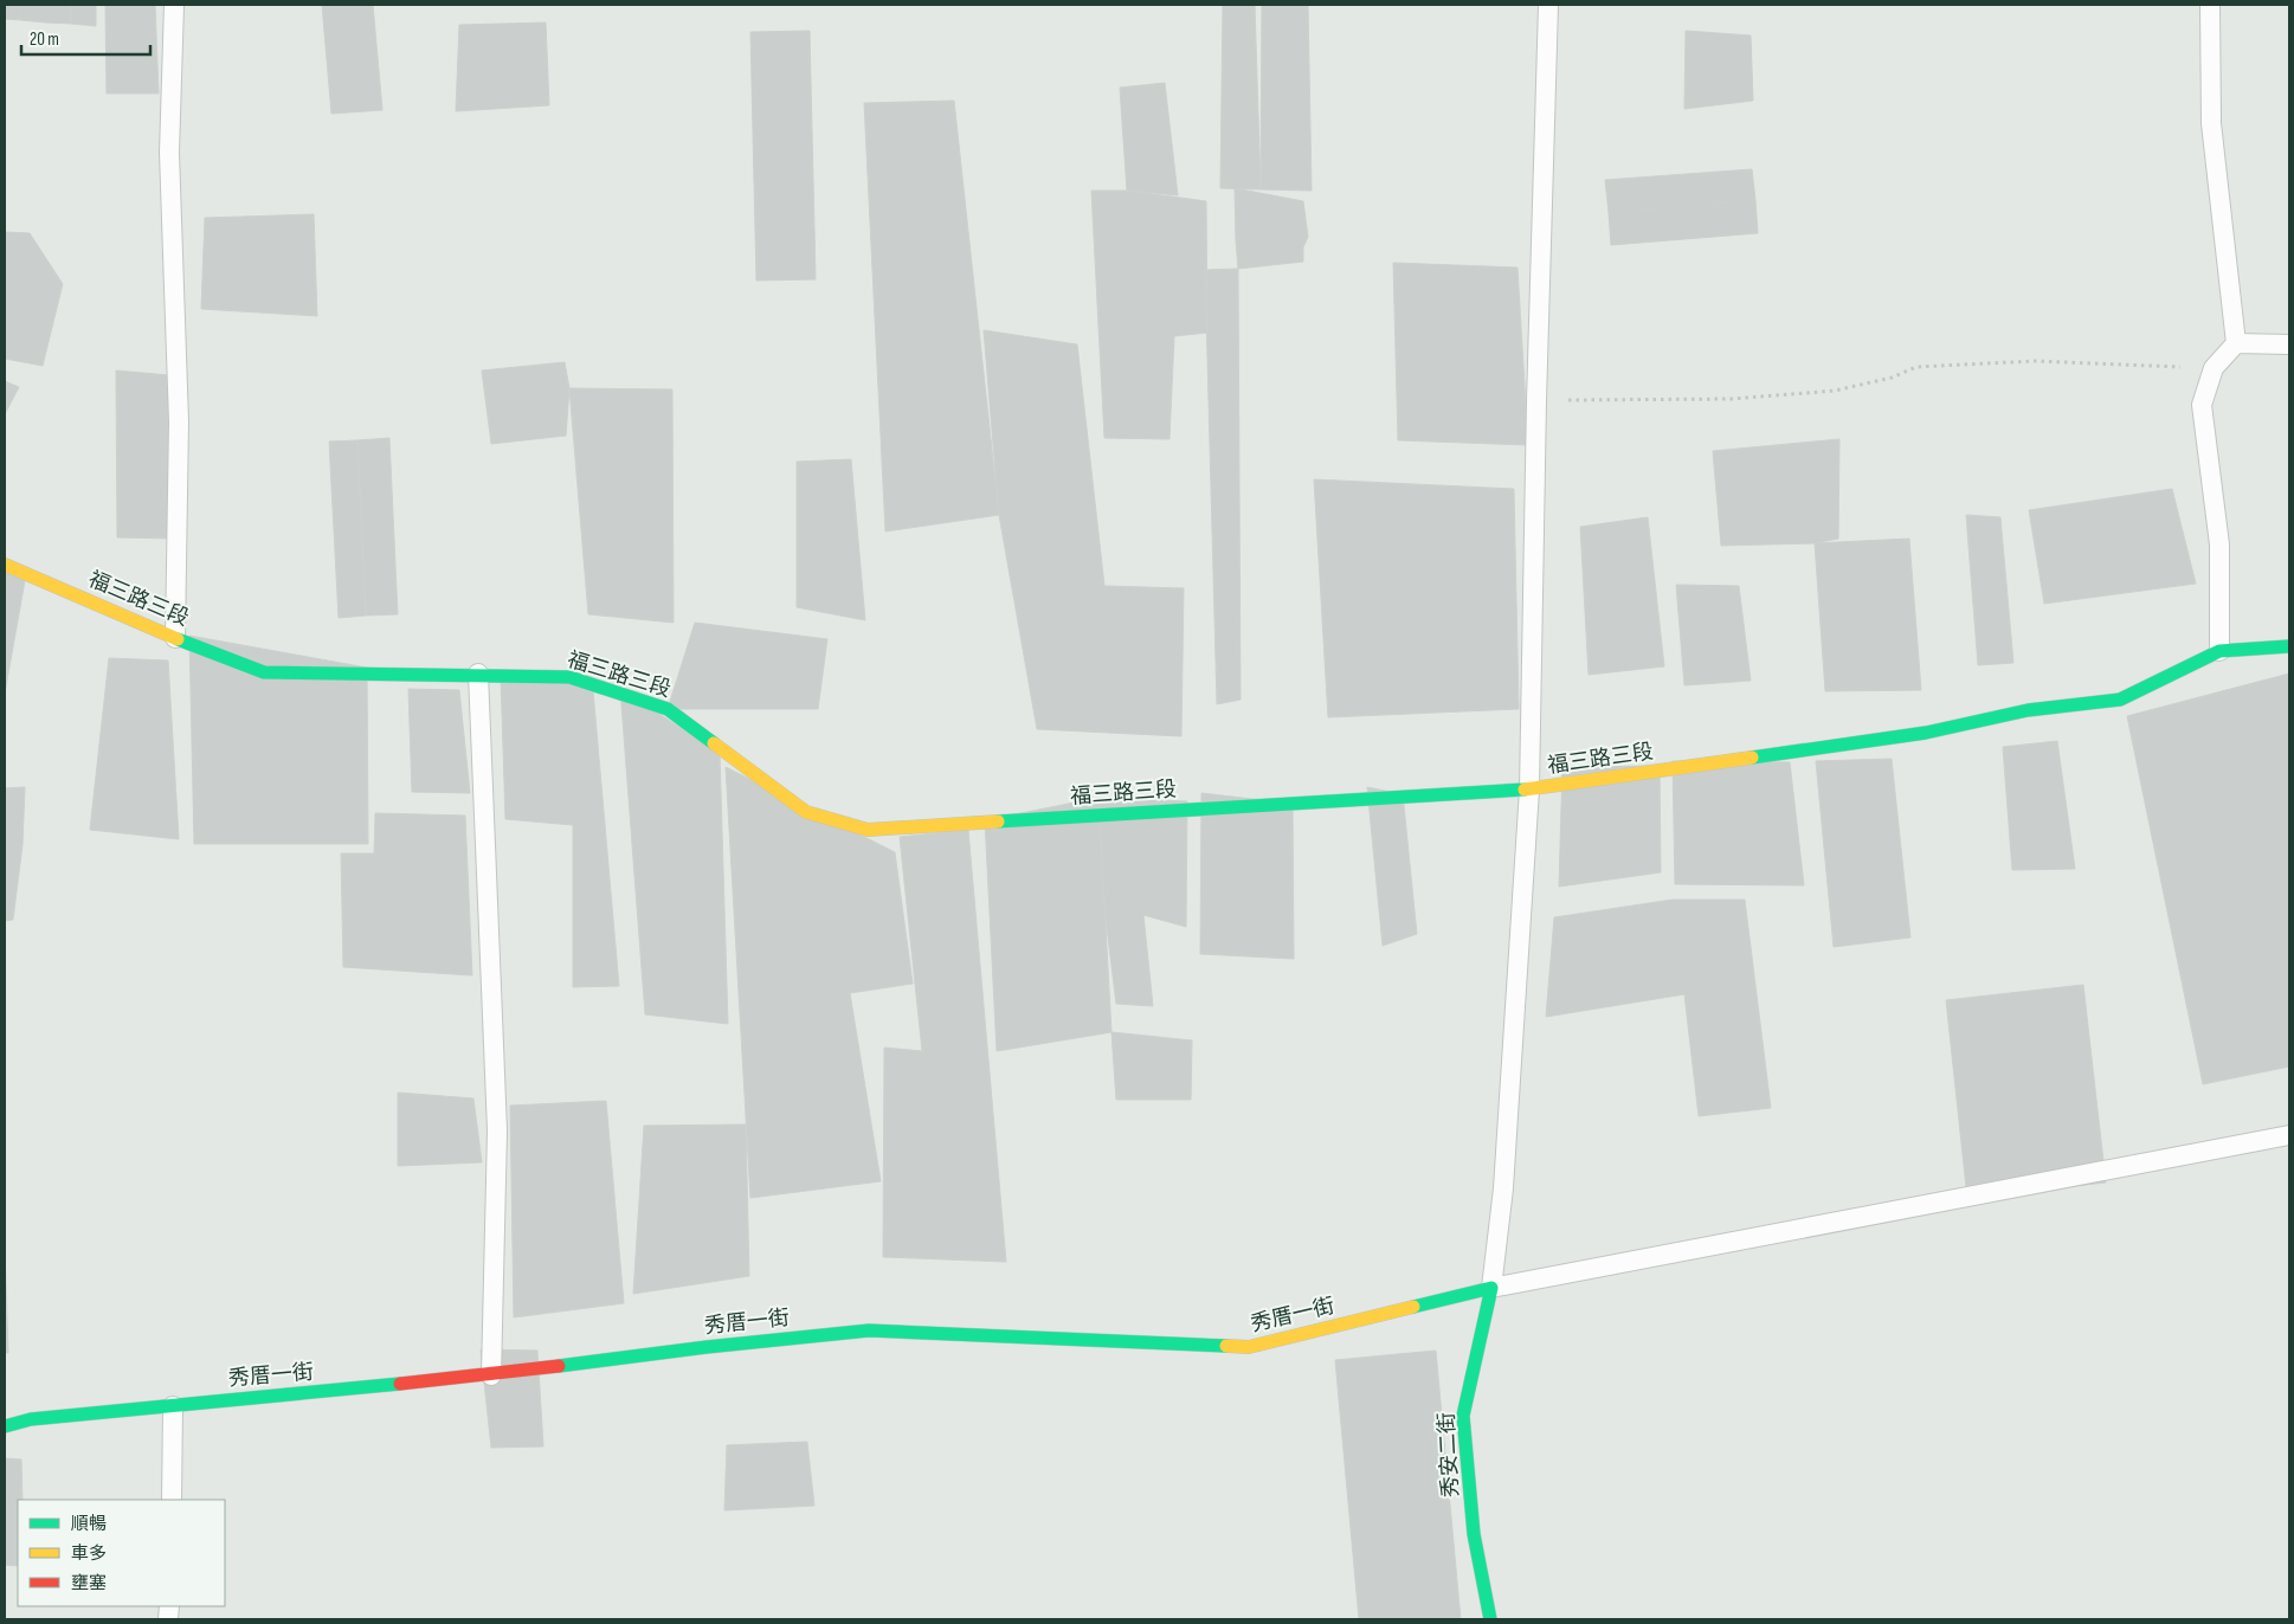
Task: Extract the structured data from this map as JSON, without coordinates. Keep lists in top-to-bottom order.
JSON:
{
  "streets": {
    "street": ["福三路三段", "秀厝一街", "秀安二街"]
  },
  "crossings": [
    ["秀厝一街", "秀安二街"]
  ],
  "legend": ["順暢", "車多", "壅塞"],
  "scale_bar": "20 m"
}
